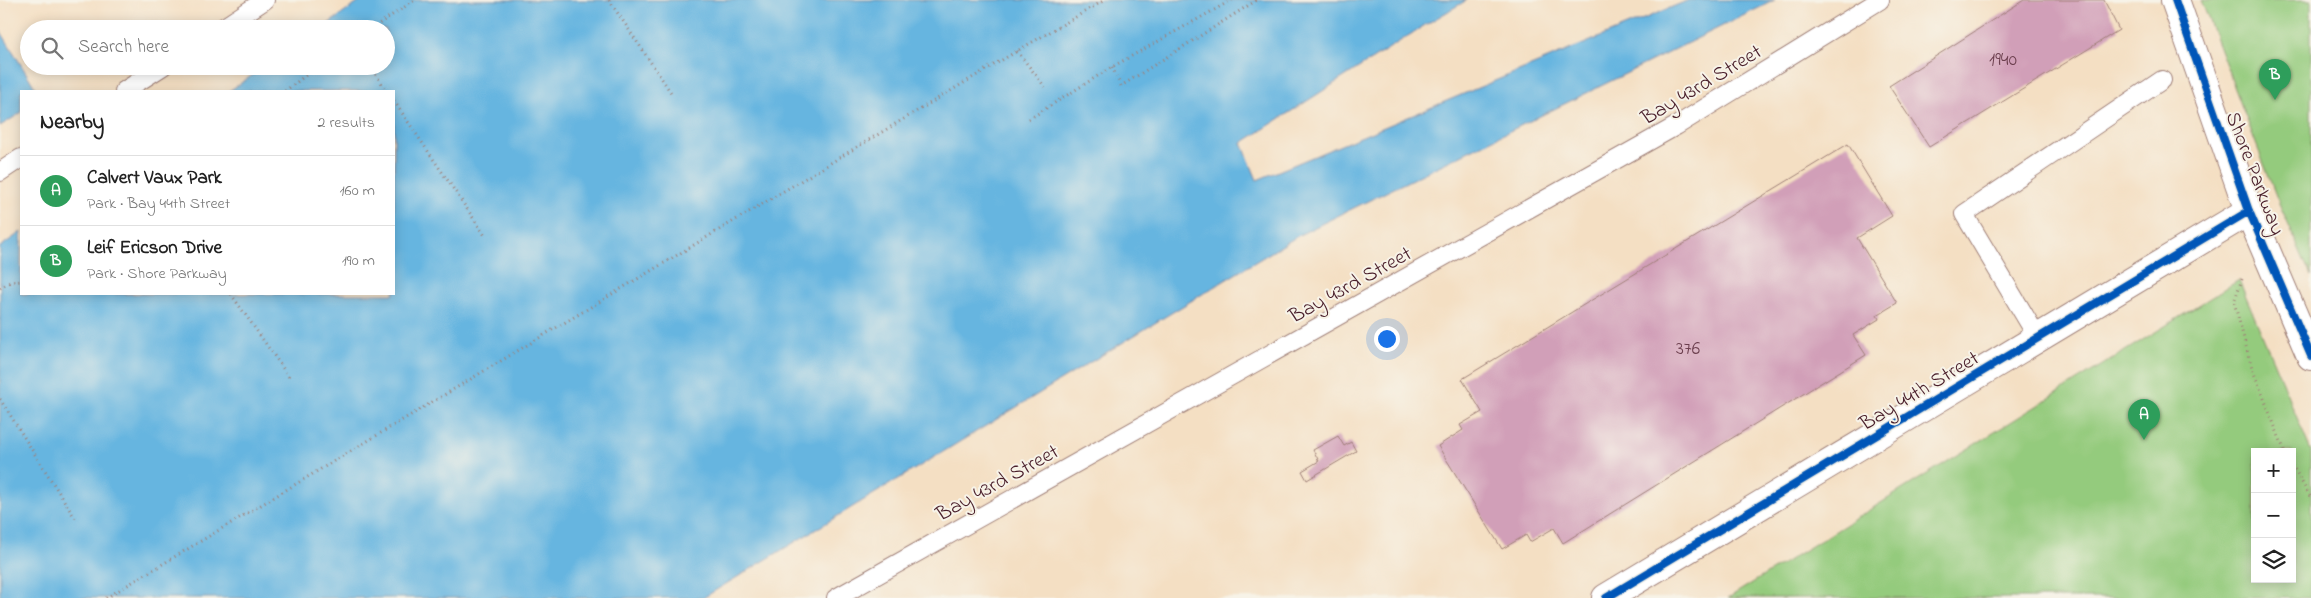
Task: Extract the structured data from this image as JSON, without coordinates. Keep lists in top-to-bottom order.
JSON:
{
  "streets": {
    "street": ["Shore Parkway", "Bay 44th Street"],
    "lane": ["Bay 43rd Street"]
  },
  "crossings": [
    ["Shore Parkway", "Bay 44th Street"]
  ],
  "house_numbers": ["1940", "376"],
  "page": {
    "search": "Search here",
    "pins": ["B", "A"],
    "heading": ["Nearby", "2 results"],
    "list": [
      {
        "mark": "A",
        "name": "Calvert Vaux Park",
        "note": "Park · Bay 44th Street",
        "value": "160 m"
      },
      {
        "mark": "B",
        "name": "Leif Ericson Drive",
        "note": "Park · Shore Parkway",
        "value": "190 m"
      }
    ],
    "map_buttons": ["+", "−"]
  }
}
